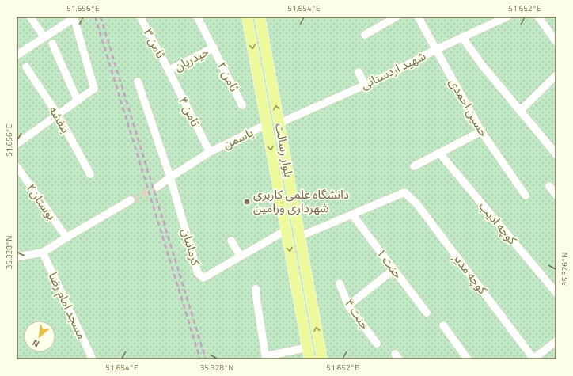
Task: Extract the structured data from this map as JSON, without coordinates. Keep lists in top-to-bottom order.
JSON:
{
  "streets": {
    "main road": ["بلوار رسالت"],
    "street": [
      "ثامن ۳",
      "حیدریان",
      "شهید اردستانی",
      "ثامن ۲",
      "حسین احمدی",
      "ثامن ۴",
      "بنفشه",
      "یاسمن",
      "بوستان۲",
      "کوچه ادیب",
      "کرمانیان",
      "جنت ۱",
      "کوچه مدیر",
      "مسجد امام رضا",
      "جنت ۴"
    ]
  },
  "crossings": [
    ["ثامن ۳", "حیدریان"],
    ["ثامن ۳", "ثامن ۴"],
    ["حیدریان", "ثامن ۲"],
    ["حیدریان", "ثامن ۴"],
    ["شهید اردستانی", "حسین احمدی"],
    ["شهید اردستانی", "بلوار رسالت"],
    ["ثامن ۴", "یاسمن"],
    ["یاسمن", "بلوار رسالت"],
    ["یاسمن", "کرمانیان"],
    ["بلوار رسالت", "کرمانیان"],
    ["جنت ۱", "کوچه مدیر"]
  ],
  "places": ["دانشگاه علمی کاربری شهرداری ورامین"],
  "north": "bottom left",
  "coordinates": [
    "51.656°E",
    "51.654°E",
    "51.652°E",
    "35.328°N",
    "35.326°N"
  ]
}
